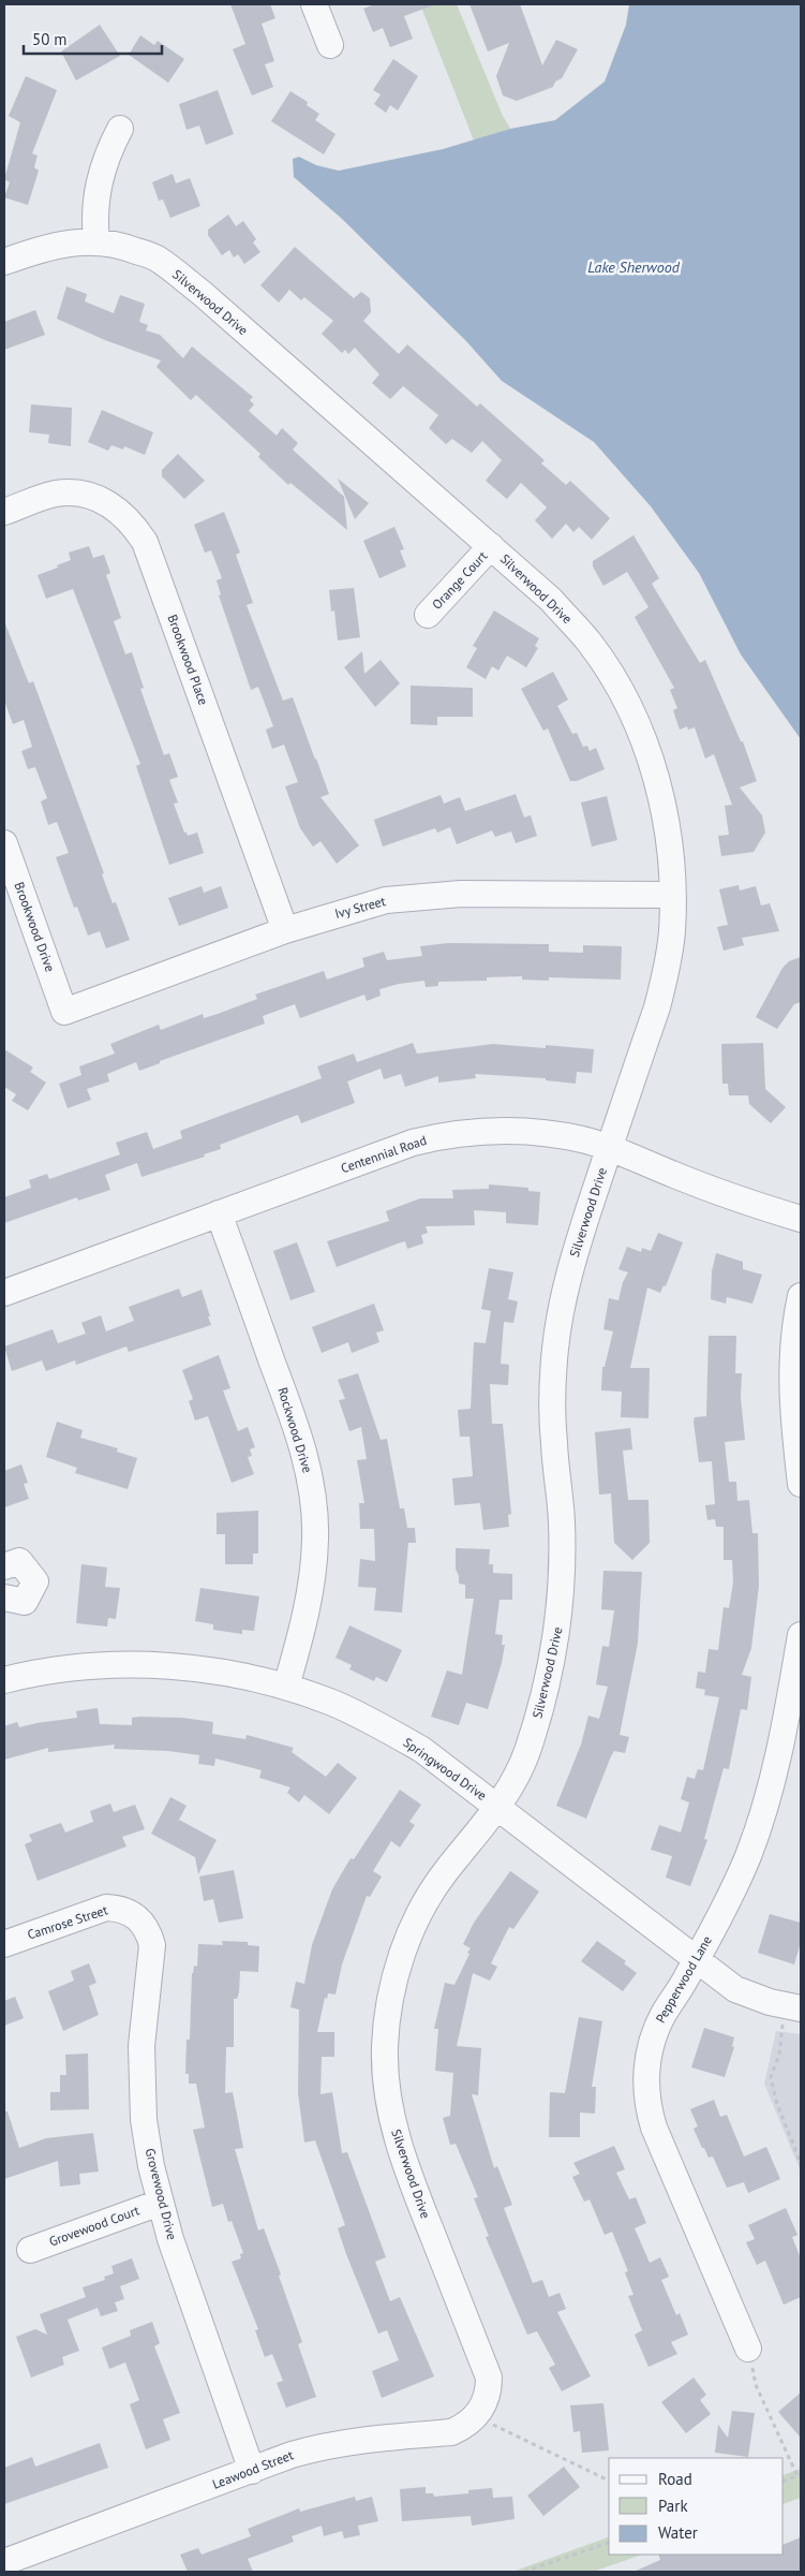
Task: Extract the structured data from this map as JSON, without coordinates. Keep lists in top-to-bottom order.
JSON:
{
  "streets": {
    "street": [
      "Silverwood Drive",
      "Orange Court",
      "Brookwood Place",
      "Ivy Street",
      "Brookwood Drive",
      "Centennial Road",
      "Rockwood Drive",
      "Springwood Drive",
      "Camrose Street",
      "Pepperwood Lane",
      "Grovewood Drive",
      "Grovewood Court",
      "Leawood Street"
    ]
  },
  "crossings": [
    ["Silverwood Drive", "Orange Court"],
    ["Silverwood Drive", "Ivy Street"],
    ["Silverwood Drive", "Centennial Road"],
    ["Silverwood Drive", "Springwood Drive"],
    ["Silverwood Drive", "Leawood Street"],
    ["Brookwood Place", "Ivy Street"],
    ["Ivy Street", "Brookwood Drive"],
    ["Centennial Road", "Rockwood Drive"],
    ["Rockwood Drive", "Springwood Drive"],
    ["Springwood Drive", "Pepperwood Lane"],
    ["Camrose Street", "Grovewood Drive"],
    ["Grovewood Drive", "Grovewood Court"],
    ["Grovewood Drive", "Leawood Street"]
  ],
  "water": ["Lake Sherwood"],
  "legend": ["Road", "Park", "Water"],
  "scale_bar": "50 m"
}
